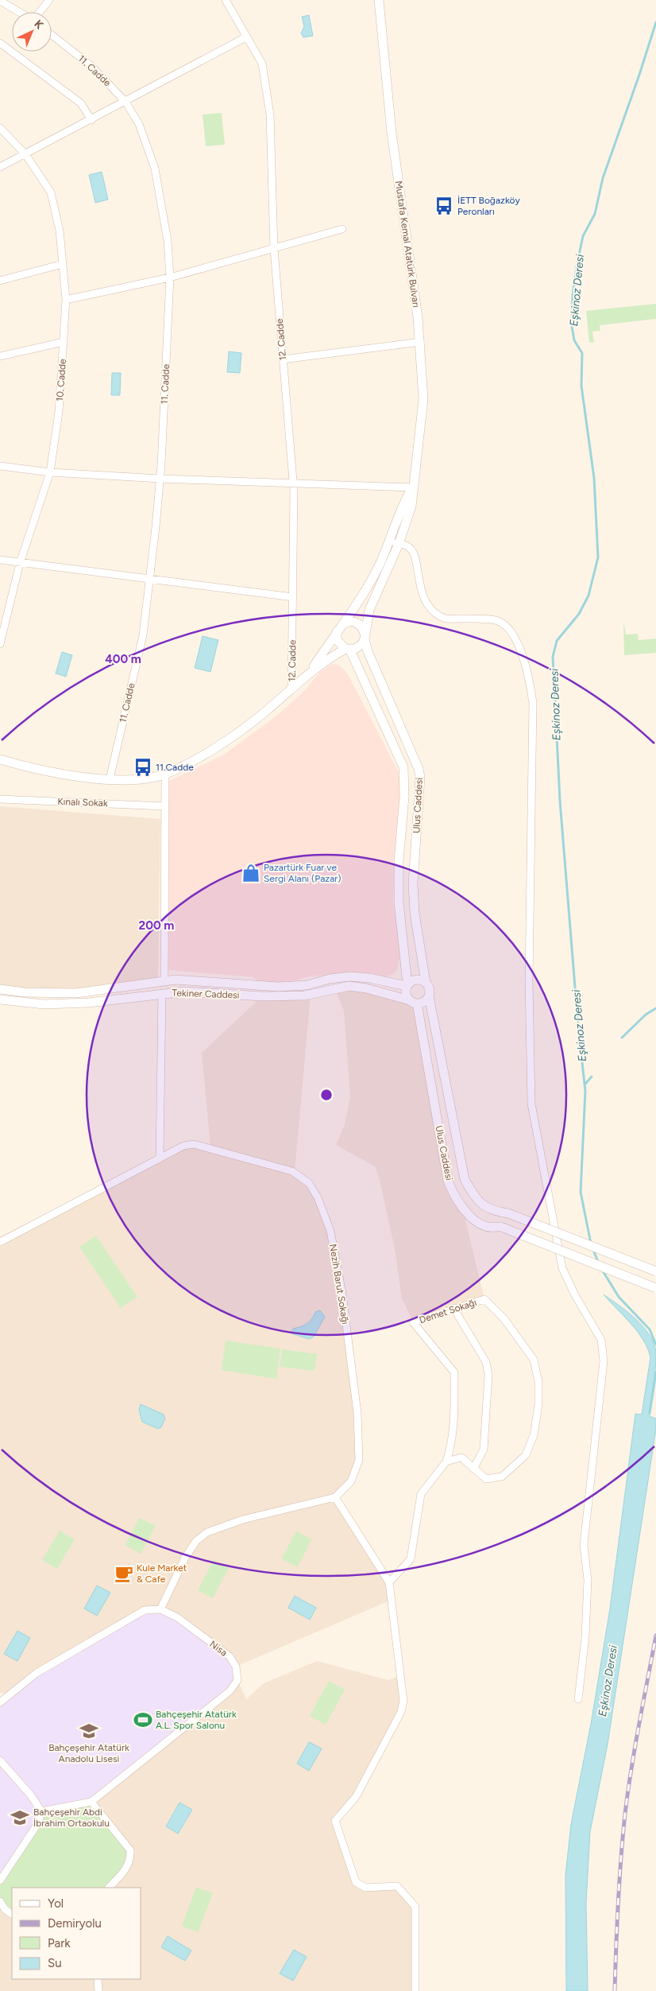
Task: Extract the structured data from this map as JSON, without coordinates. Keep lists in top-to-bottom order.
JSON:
{
  "streets": {
    "street": [
      "11. Cadde",
      "Mustafa Kemal Atatürk Bulvarı",
      "12. Cadde",
      "10. Cadde",
      "Kınalı Sokak",
      "Ulus Caddesi",
      "Tekiner Caddesi",
      "Nezih Barut Sokağı",
      "Demet Sokağı",
      "Nisa"
    ]
  },
  "crossings": [
    ["Mustafa Kemal Atatürk Bulvarı", "Ulus Caddesi"],
    ["Ulus Caddesi", "Tekiner Caddesi"]
  ],
  "water": ["Eşkinoz Deresi"],
  "places": {
    "bus stop": ["İETT Boğazköy Peronları", "11.Cadde"],
    "shop": ["Pazartürk Fuar ve Sergi Alanı (Pazar)"],
    "cafe": ["Kule Market & Cafe"],
    "sports": ["Bahçeşehir Atatürk A.L. Spor Salonu"],
    "school or university": ["Bahçeşehir Atatürk Anadolu Lisesi", "Bahçeşehir Abdi İbrahim Ortaokulu"]
  },
  "legend": [
    "Yol",
    "Demiryolu",
    "Park",
    "Su"
  ],
  "north": "top right",
  "rings": ["400 m", "200 m"]
}
